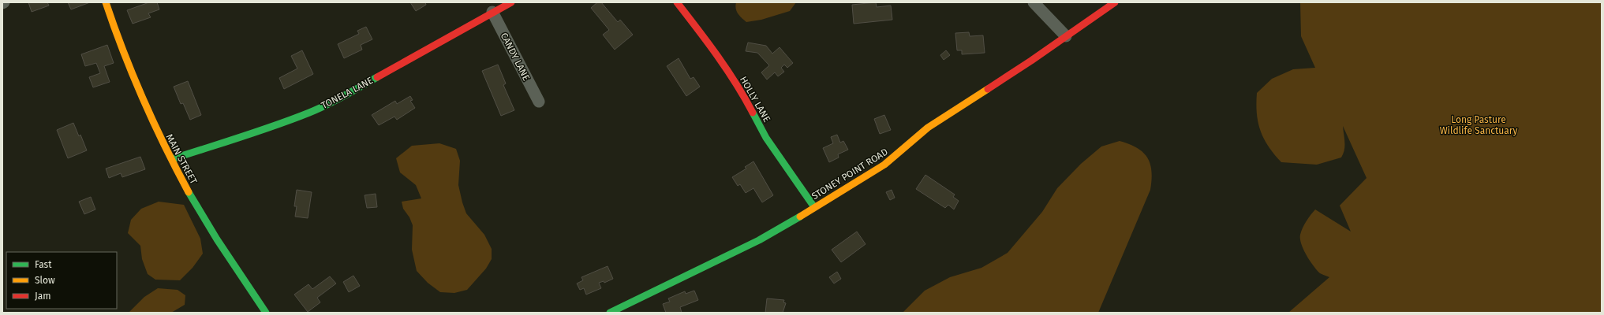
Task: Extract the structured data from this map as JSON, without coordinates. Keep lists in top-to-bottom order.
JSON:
{
  "streets": {
    "street": [
      "CANDY LANE",
      "TONELA LANE",
      "HOLLY LANE",
      "MAIN STREET",
      "STONEY POINT ROAD"
    ]
  },
  "crossings": [
    ["CANDY LANE", "TONELA LANE"],
    ["TONELA LANE", "MAIN STREET"],
    ["HOLLY LANE", "STONEY POINT ROAD"]
  ],
  "parks": ["Long Pasture Wildlife Sanctuary"],
  "legend": ["Fast", "Slow", "Jam"]
}
